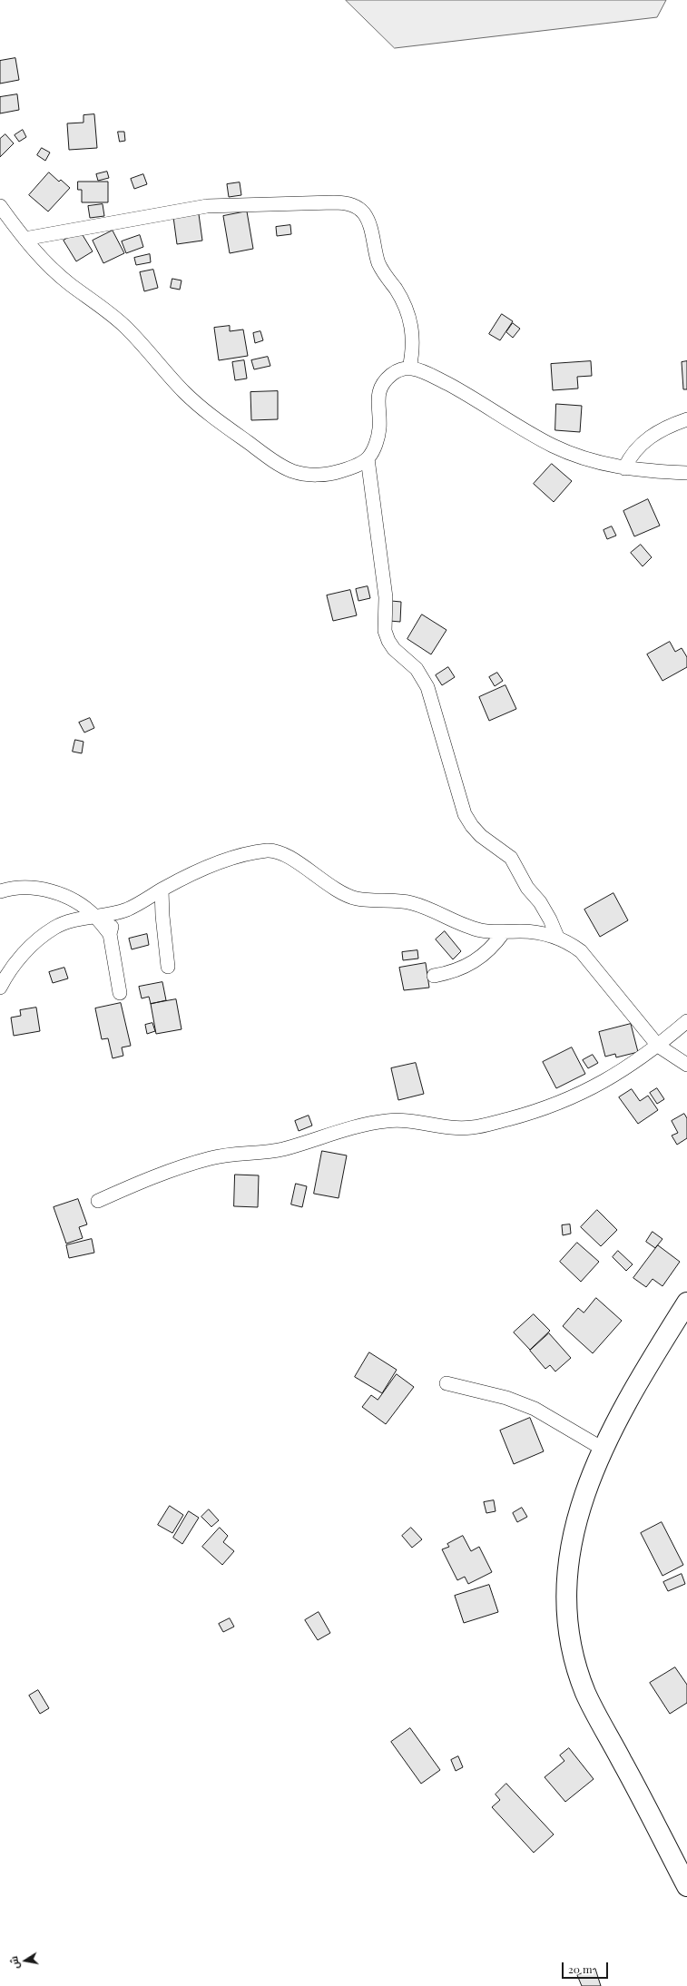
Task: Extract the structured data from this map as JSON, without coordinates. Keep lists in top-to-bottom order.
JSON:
{
  "scale_bar": "20 m",
  "north": "left"
}
